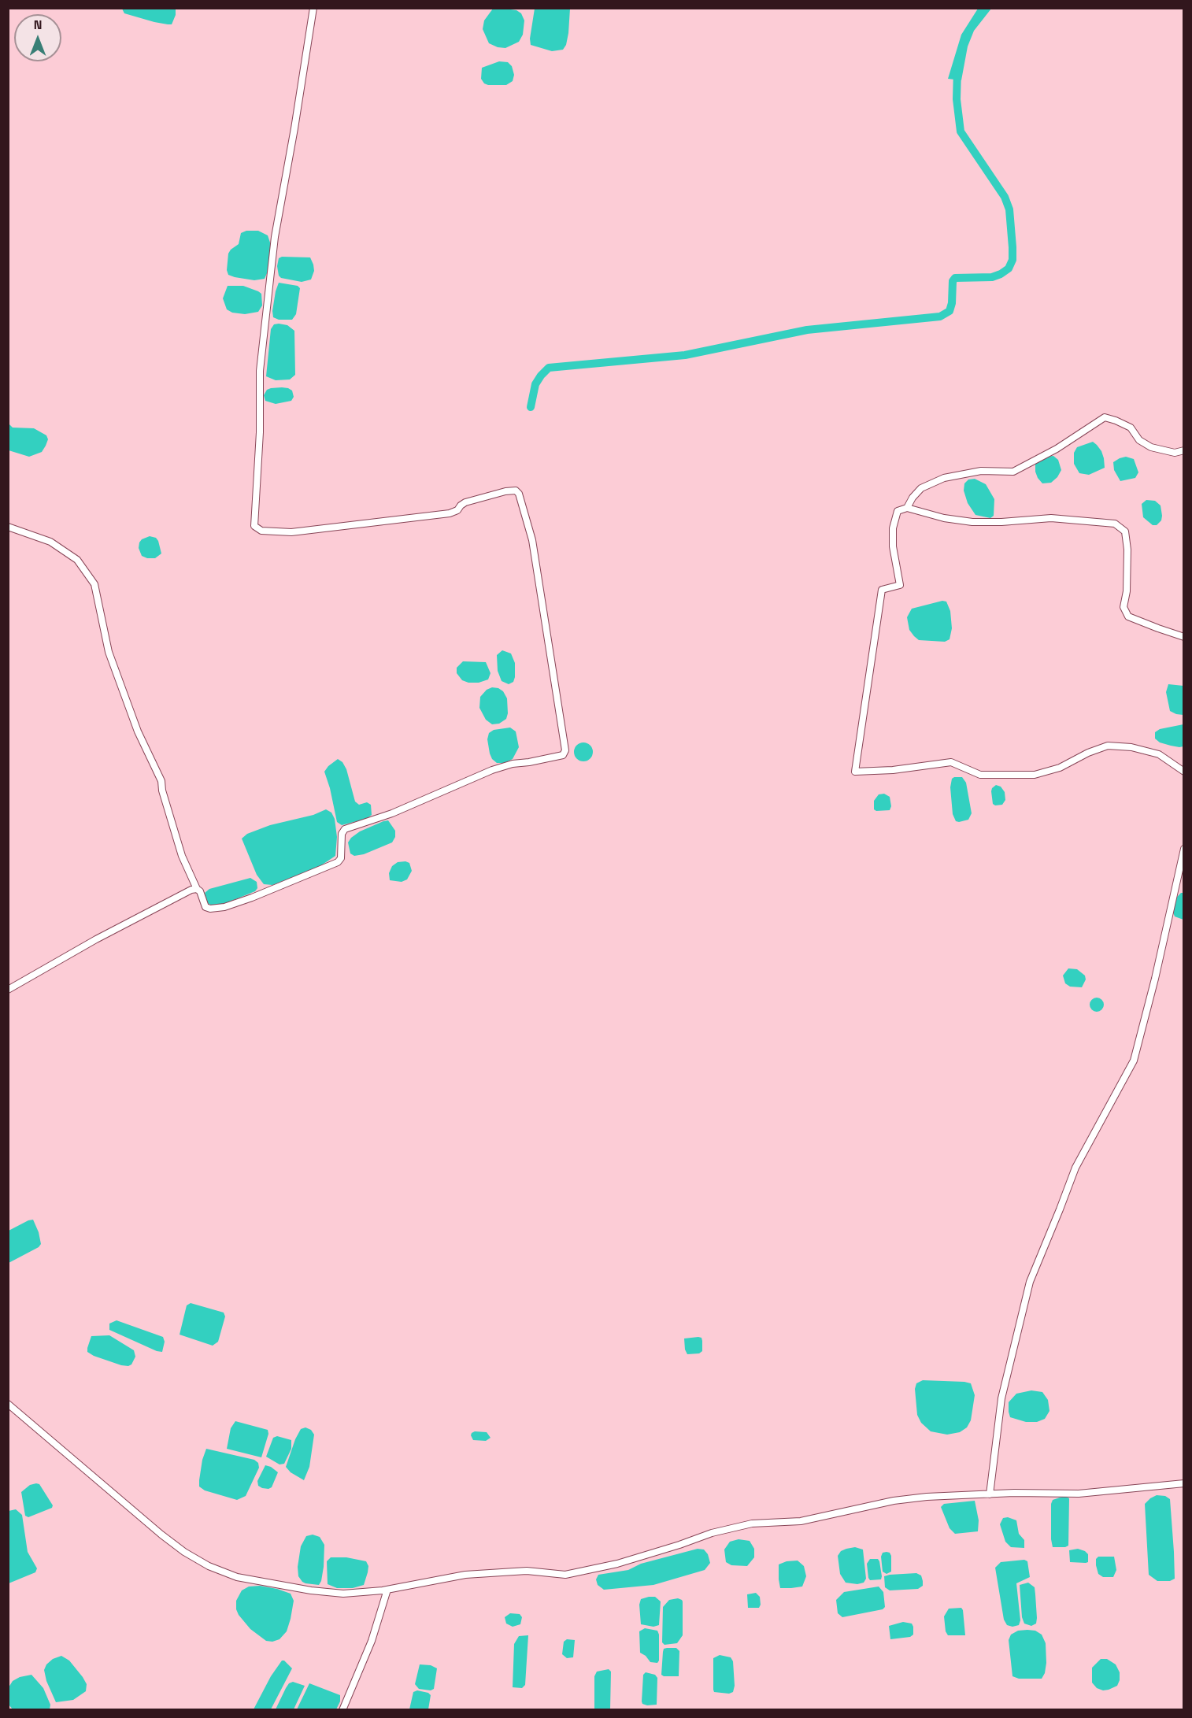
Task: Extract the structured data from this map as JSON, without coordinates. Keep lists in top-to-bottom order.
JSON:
{
  "north": "top"
}
